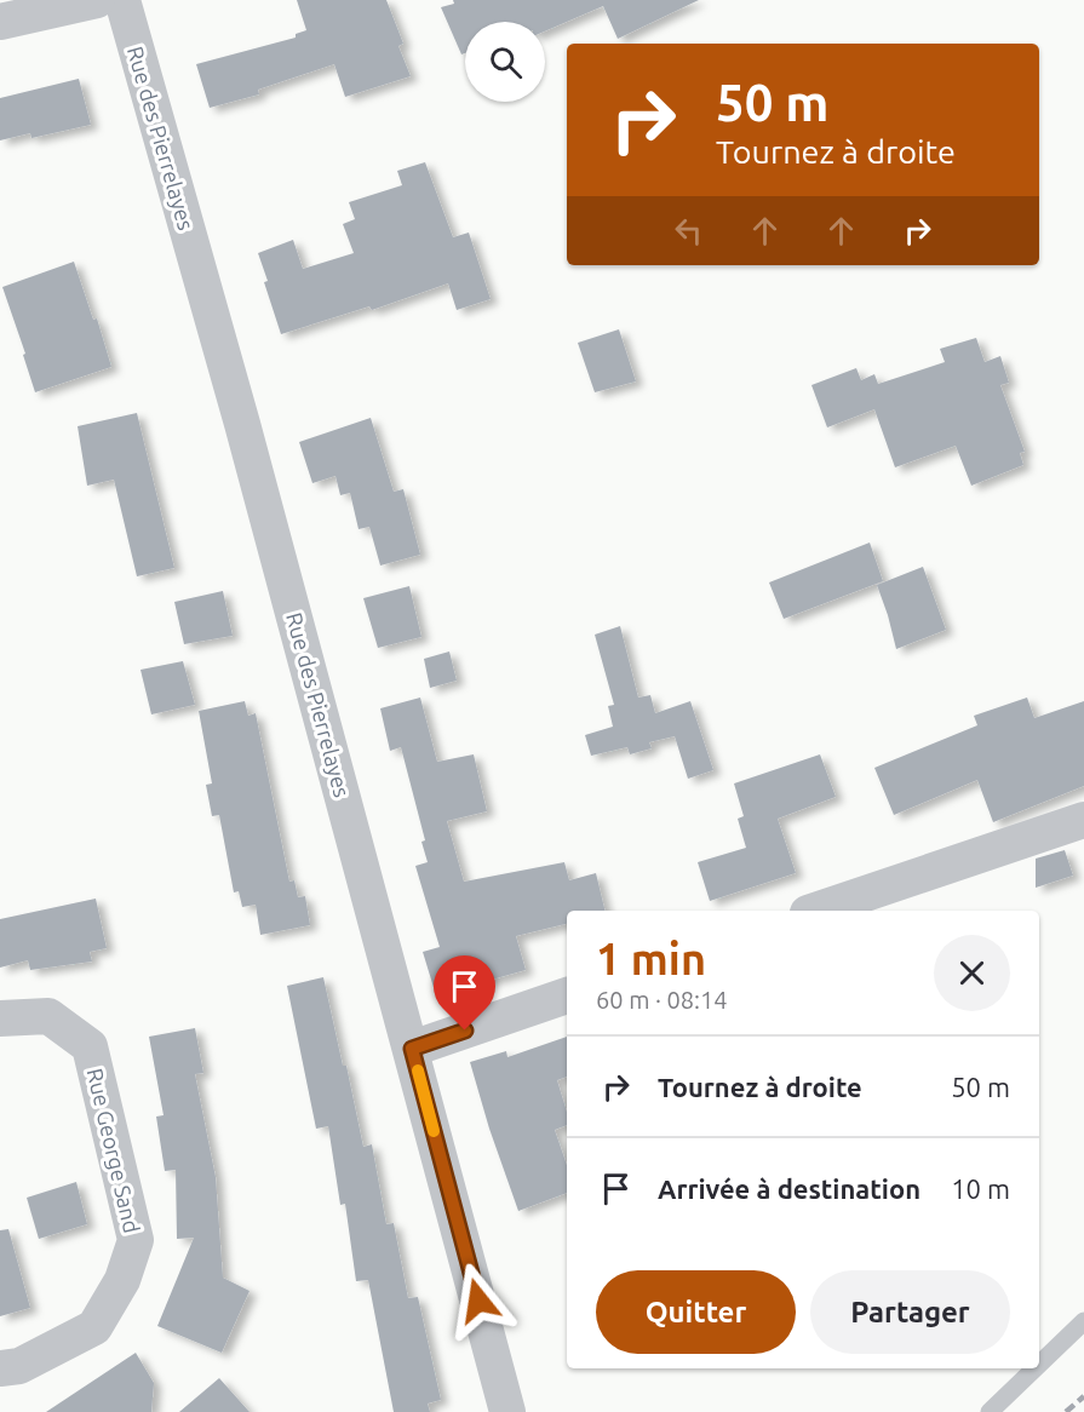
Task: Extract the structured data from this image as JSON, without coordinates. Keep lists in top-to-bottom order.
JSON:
{
  "streets": {
    "street": ["Rue des Pierrelayes", "Rue George Sand"]
  },
  "page": {
    "turn": ["50 m", "Tournez à droite"],
    "heading": ["1 min", "60 m · 08:14"],
    "list": [
      {
        "name": "Tournez à droite",
        "value": "50 m"
      },
      {
        "name": "Arrivée à destination",
        "value": "10 m"
      }
    ],
    "buttons": ["Quitter", "Partager"]
  }
}
